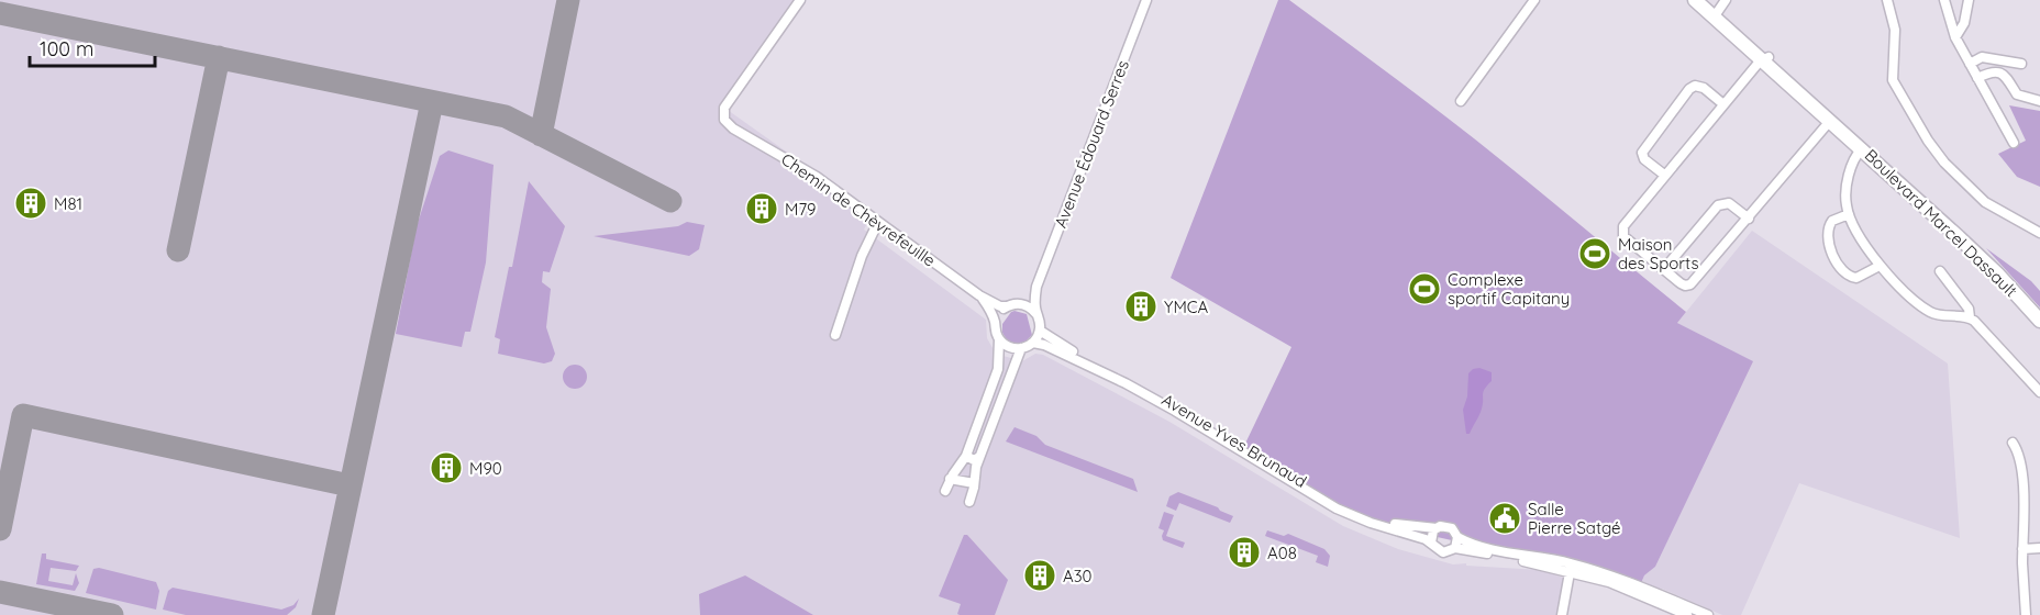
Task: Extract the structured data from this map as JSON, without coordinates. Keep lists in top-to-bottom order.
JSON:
{
  "streets": {
    "main road": ["Boulevard Marcel Dassault"],
    "street": ["Avenue Édouard Serres", "Chemin de Chèvrefeuille", "Avenue Yves Brunaud"]
  },
  "crossings": [
    ["Avenue Édouard Serres", "Chemin de Chèvrefeuille"],
    ["Avenue Édouard Serres", "Avenue Yves Brunaud"],
    ["Chemin de Chèvrefeuille", "Avenue Yves Brunaud"]
  ],
  "places": {
    "building": [
      "M81",
      "M79",
      "YMCA",
      "M90",
      "A08",
      "A30"
    ],
    "sports": ["Maison des Sports", "Complexe sportif Capitany"],
    "public building": ["Salle Pierre Satgé"]
  },
  "scale_bar": "100 m"
}
